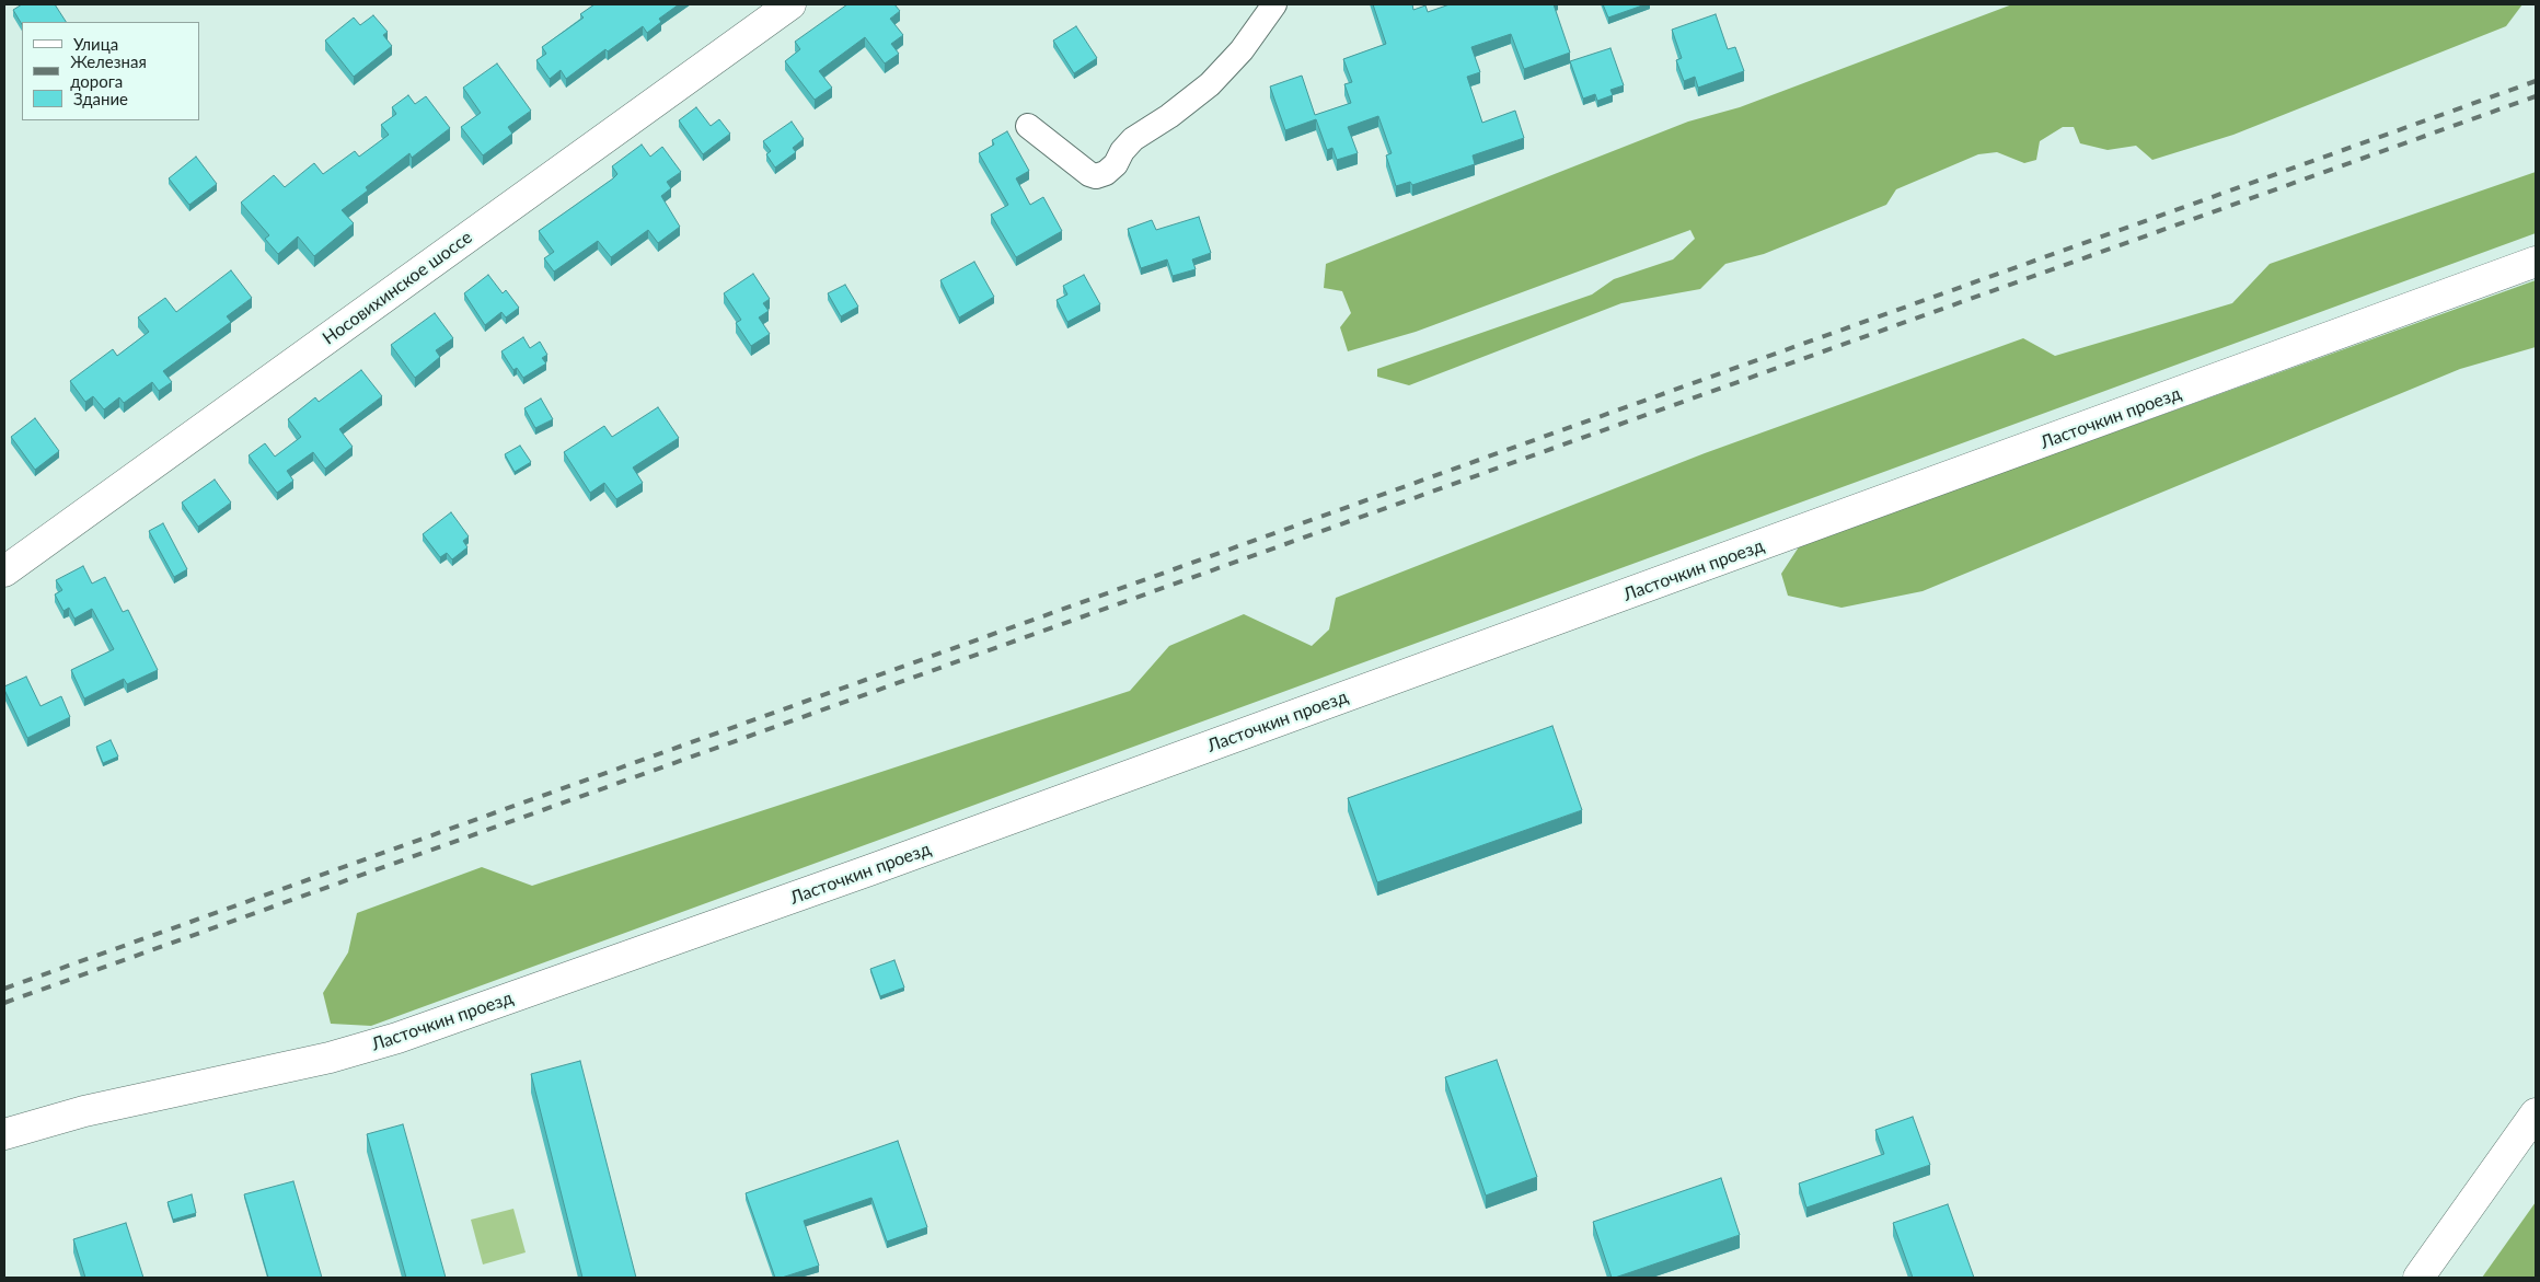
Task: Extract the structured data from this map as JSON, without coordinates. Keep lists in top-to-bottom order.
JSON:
{
  "streets": {
    "street": ["Носовихинское шоссе", "Ласточкин проезд"]
  },
  "legend": ["Улица", "Железная дорога", "Здание"]
}
